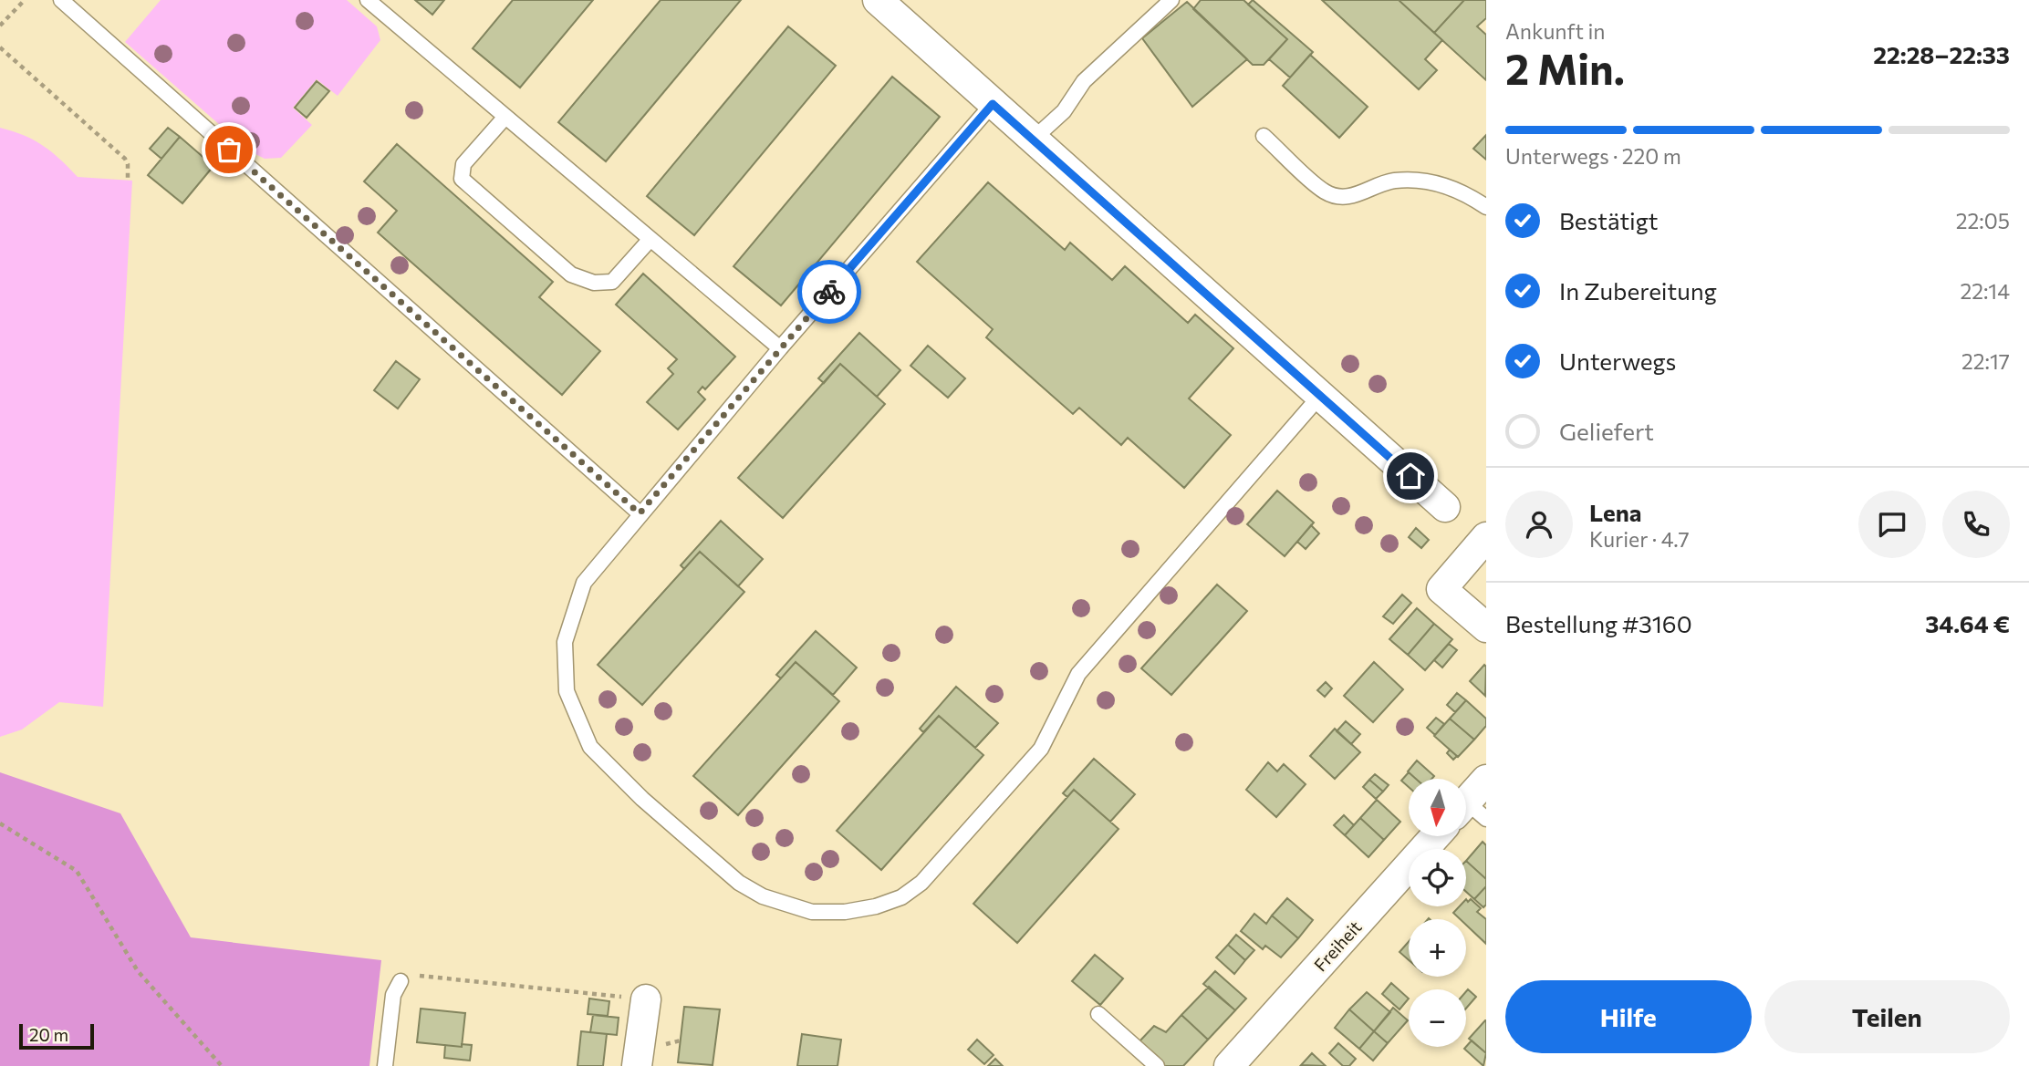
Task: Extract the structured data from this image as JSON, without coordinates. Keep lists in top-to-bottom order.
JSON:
{
  "streets": {
    "street": ["Freiheit"]
  },
  "scale_bar": "20 m",
  "north": "bottom",
  "page": {
    "heading": ["2 Min.", "Ankunft in", "22:28–22:33"],
    "panel": [
      "Lena",
      "Kurier · 4.7",
      "Bestellung #3160",
      "34.64 €"
    ],
    "bar": "Unterwegs · 220 m",
    "list": [
      ["Bestätigt", "22:05"],
      ["In Zubereitung", "22:14"],
      ["Unterwegs", "22:17"],
      "Geliefert"
    ],
    "map_buttons": ["+", "−"],
    "buttons": ["Hilfe", "Teilen"],
    "scale": "20 m"
  }
}
